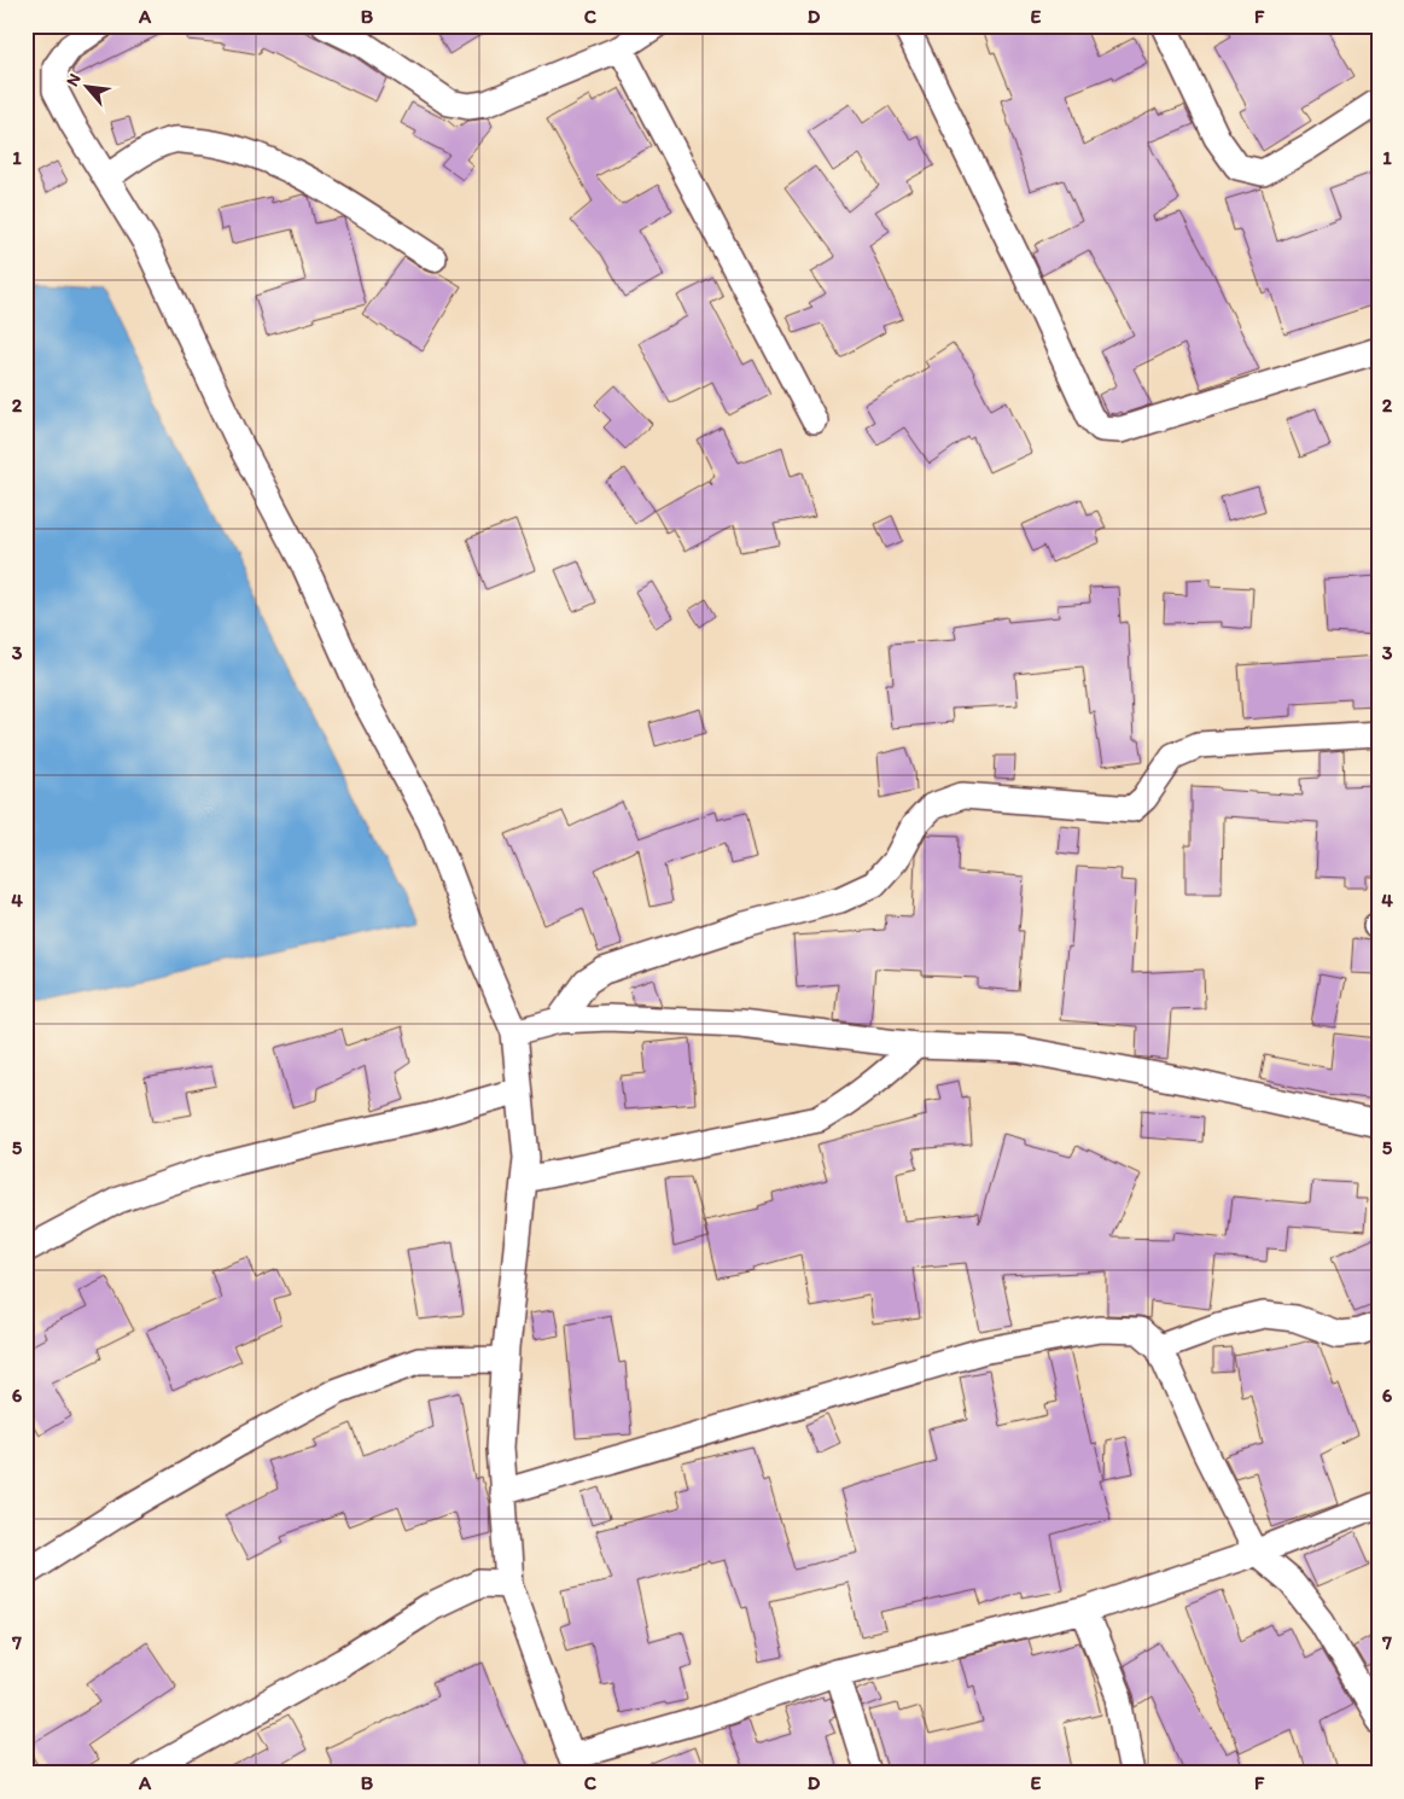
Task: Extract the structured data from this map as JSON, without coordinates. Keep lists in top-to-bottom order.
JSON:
{
  "north": "top left",
  "grid": {
    "columns": [
      "A",
      "B",
      "C",
      "D",
      "E",
      "F"
    ],
    "rows": [
      "1",
      "2",
      "3",
      "4",
      "5",
      "6",
      "7"
    ]
  }
}
